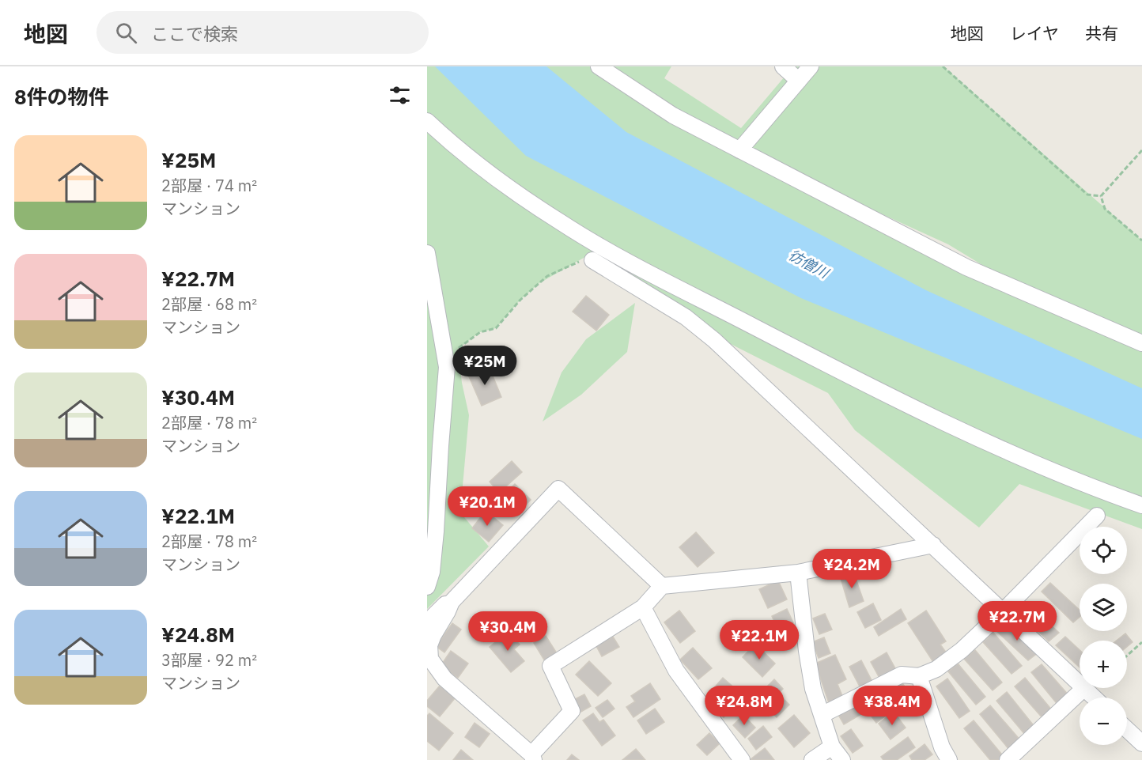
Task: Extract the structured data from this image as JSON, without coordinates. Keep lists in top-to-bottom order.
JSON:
{
  "water": ["彷僧川"],
  "page": {
    "header": "地図",
    "search": "ここで検索",
    "nav": ["地図", "レイヤ", "共有"],
    "heading": "8件の物件",
    "list": [
      {
        "name": "¥25M",
        "note": "2部屋 · 74 m² · マンション"
      },
      {
        "name": "¥22.7M",
        "note": "2部屋 · 68 m² · マンション"
      },
      {
        "name": "¥30.4M",
        "note": "2部屋 · 78 m² · マンション"
      },
      {
        "name": "¥22.1M",
        "note": "2部屋 · 78 m² · マンション"
      },
      {
        "name": "¥24.8M",
        "note": "3部屋 · 92 m² · マンション"
      }
    ],
    "price": [
      "¥25M",
      "¥20.1M",
      "¥24.2M",
      "¥22.7M",
      "¥30.4M",
      "¥22.1M",
      "¥24.8M",
      "¥38.4M"
    ],
    "map_buttons": ["+", "−"]
  }
}
